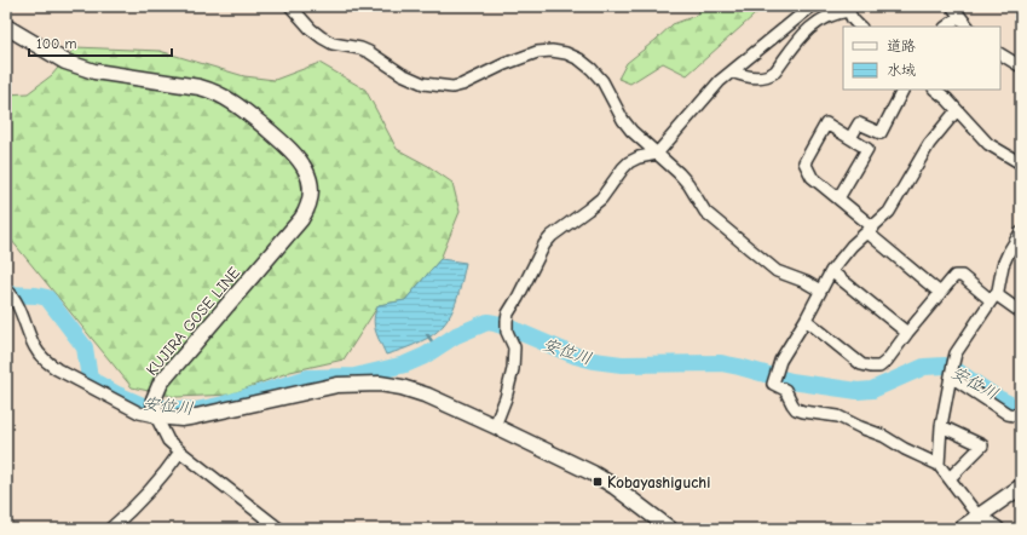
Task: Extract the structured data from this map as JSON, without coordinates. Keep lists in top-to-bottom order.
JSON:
{
  "streets": {
    "main road": ["KUJIRA GOSE LINE"]
  },
  "water": ["安位川"],
  "places": {
    "transit": ["Kobayashiguchi"]
  },
  "legend": ["道路", "水域"],
  "scale_bar": "100 m"
}
